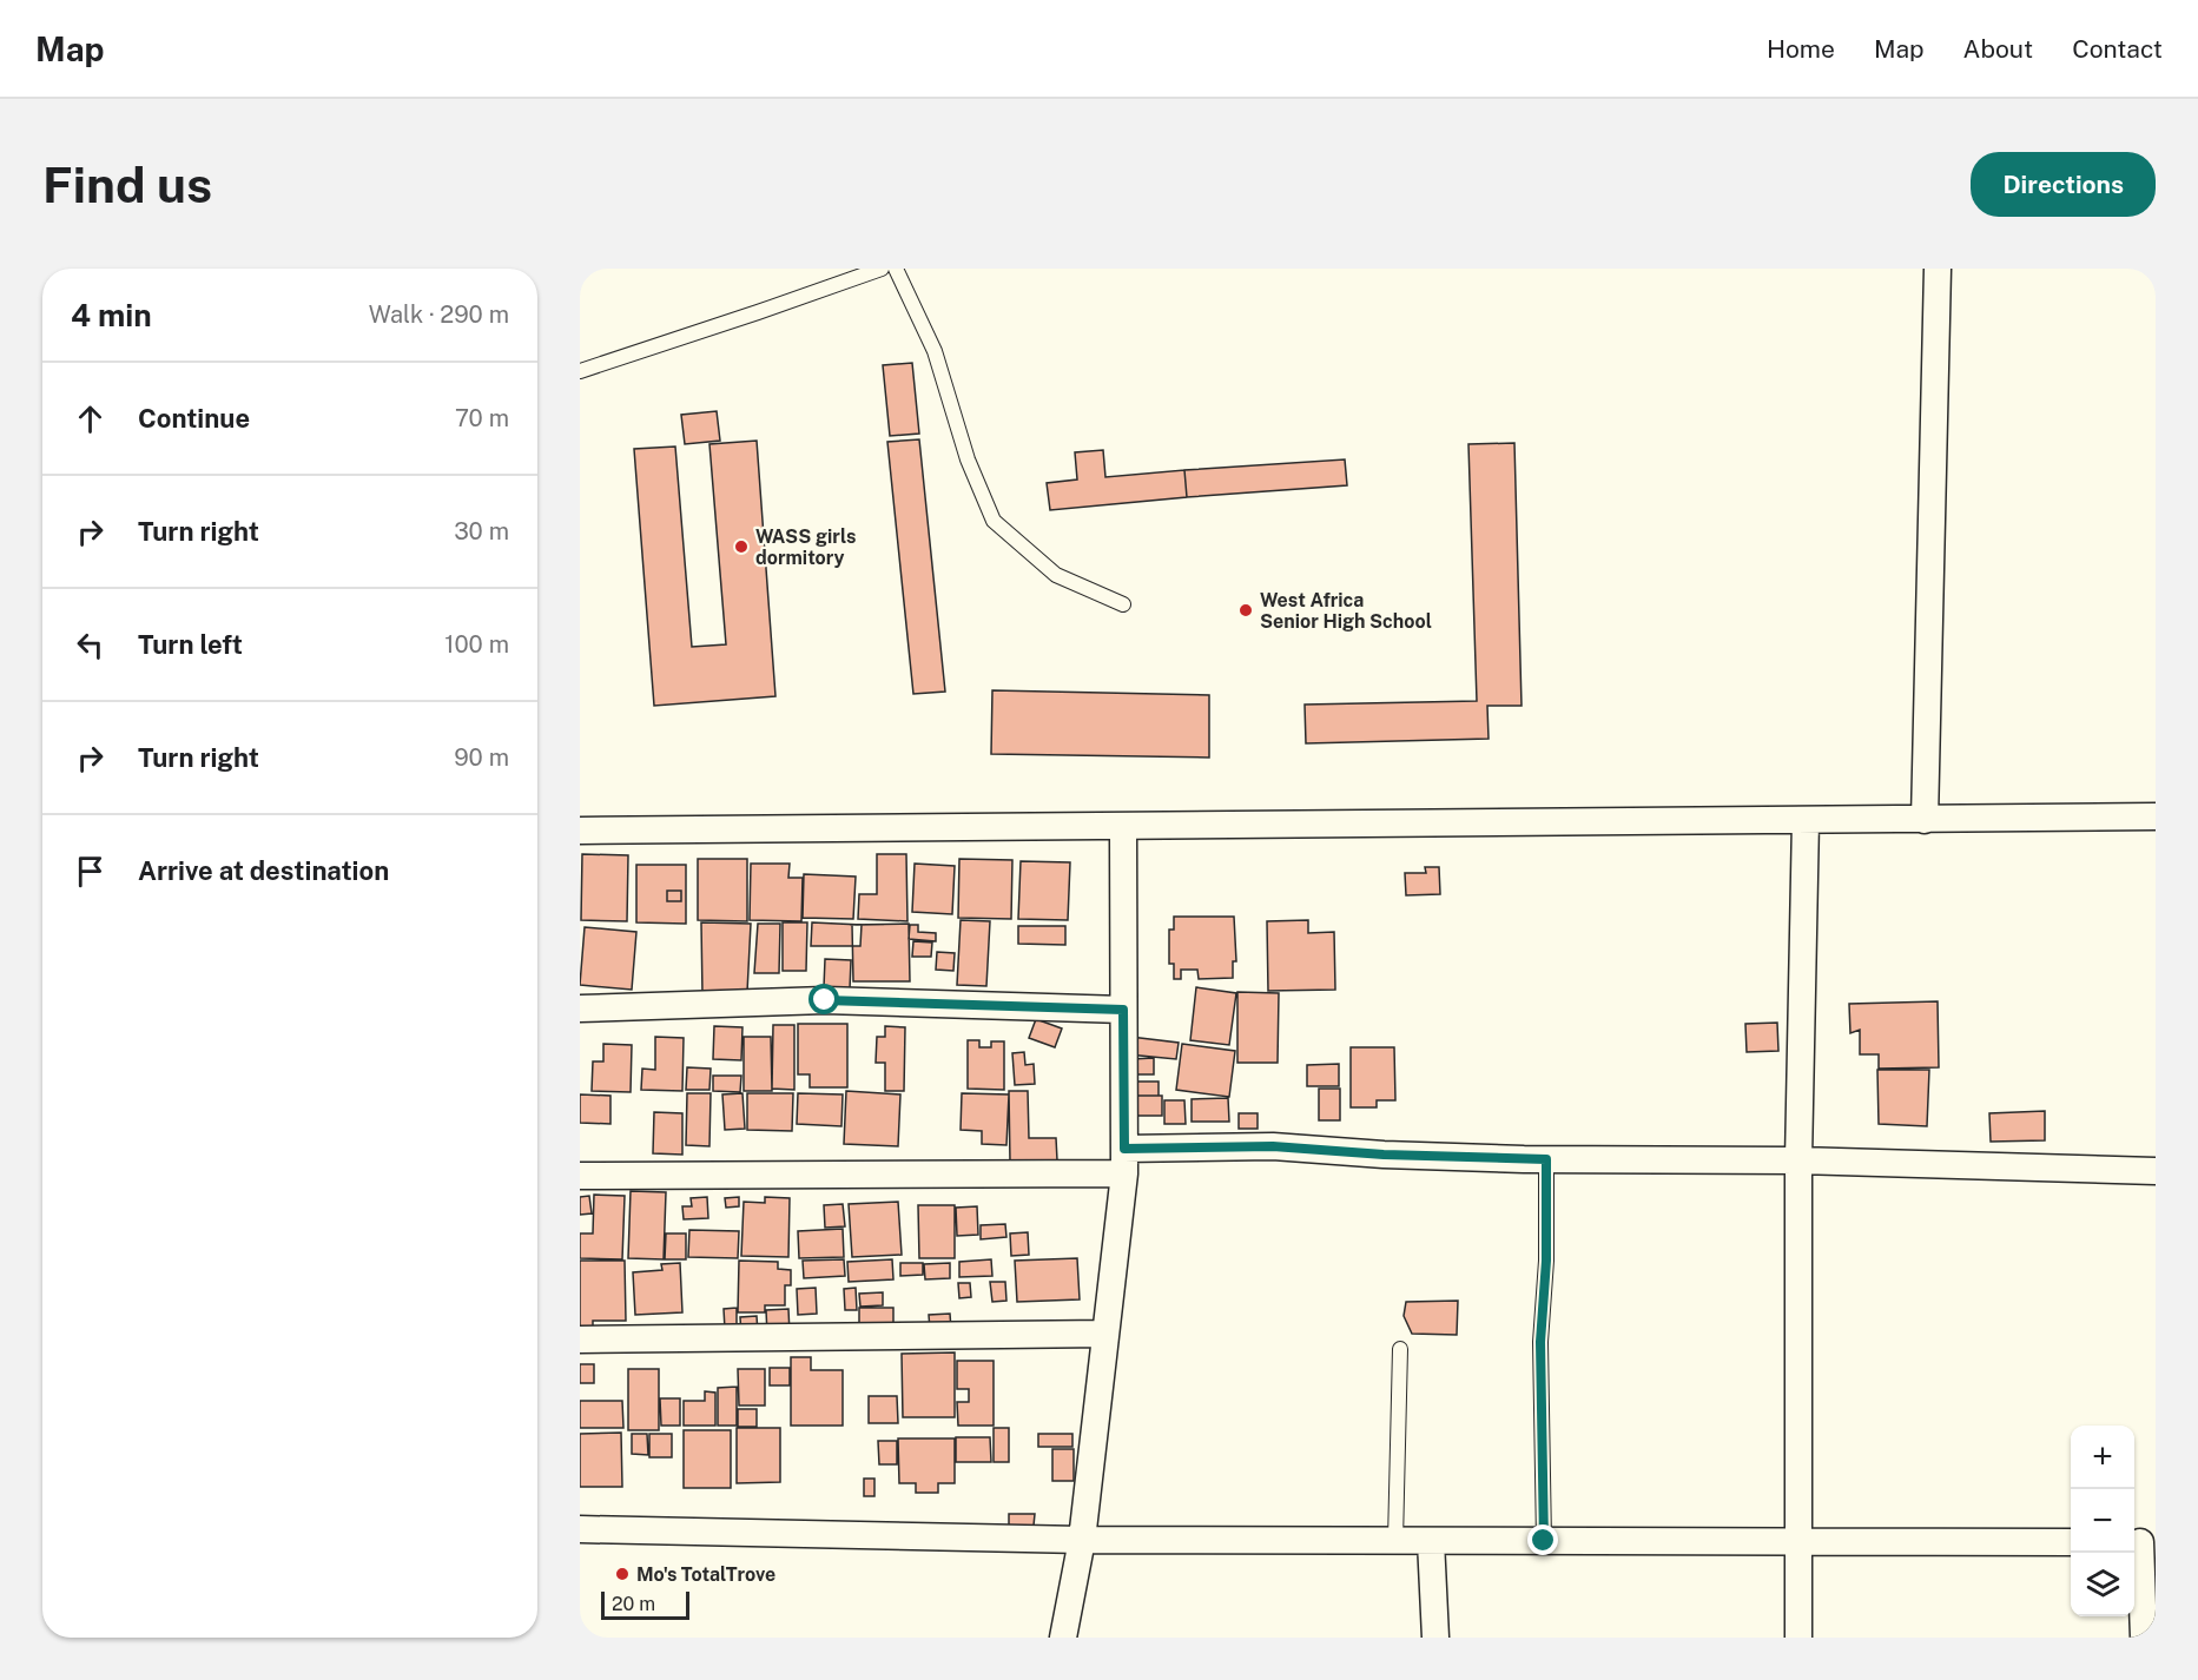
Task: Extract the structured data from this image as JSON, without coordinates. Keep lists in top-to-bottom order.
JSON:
{
  "places": ["WASS girls dormitory", "West Africa Senior High School", "Mo's TotalTrove"],
  "scale_bar": "20 m",
  "page": {
    "header": "Map",
    "nav": [
      "Home",
      "Map",
      "About",
      "Contact"
    ],
    "buttons": "Directions",
    "title": "Find us",
    "heading": ["4 min", "Walk · 290 m"],
    "list": [
      ["Continue", "70 m"],
      ["Turn right", "30 m"],
      ["Turn left", "100 m"],
      ["Turn right", "90 m"],
      "Arrive at destination"
    ],
    "map_buttons": ["+", "−"],
    "scale": "20 m"
  }
}
